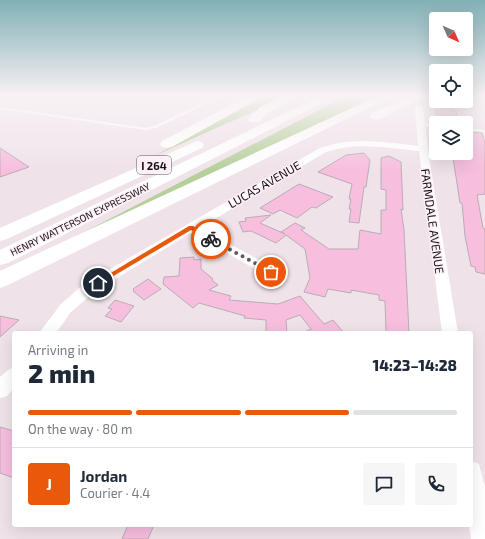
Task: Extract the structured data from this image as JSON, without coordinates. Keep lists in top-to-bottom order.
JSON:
{
  "streets": {
    "highway": ["I 264", "HENRY WATTERSON EXPRESSWAY"],
    "street": ["LUCAS AVENUE", "FARMDALE AVENUE"]
  },
  "crossings": [
    ["LUCAS AVENUE", "FARMDALE AVENUE"]
  ],
  "north": "bottom right",
  "page": {
    "heading": ["2 min", "Arriving in", "14:23–14:28"],
    "panel": ["Jordan", "Courier · 4.4"],
    "bar": "On the way · 80 m",
    "round": "J"
  }
}
